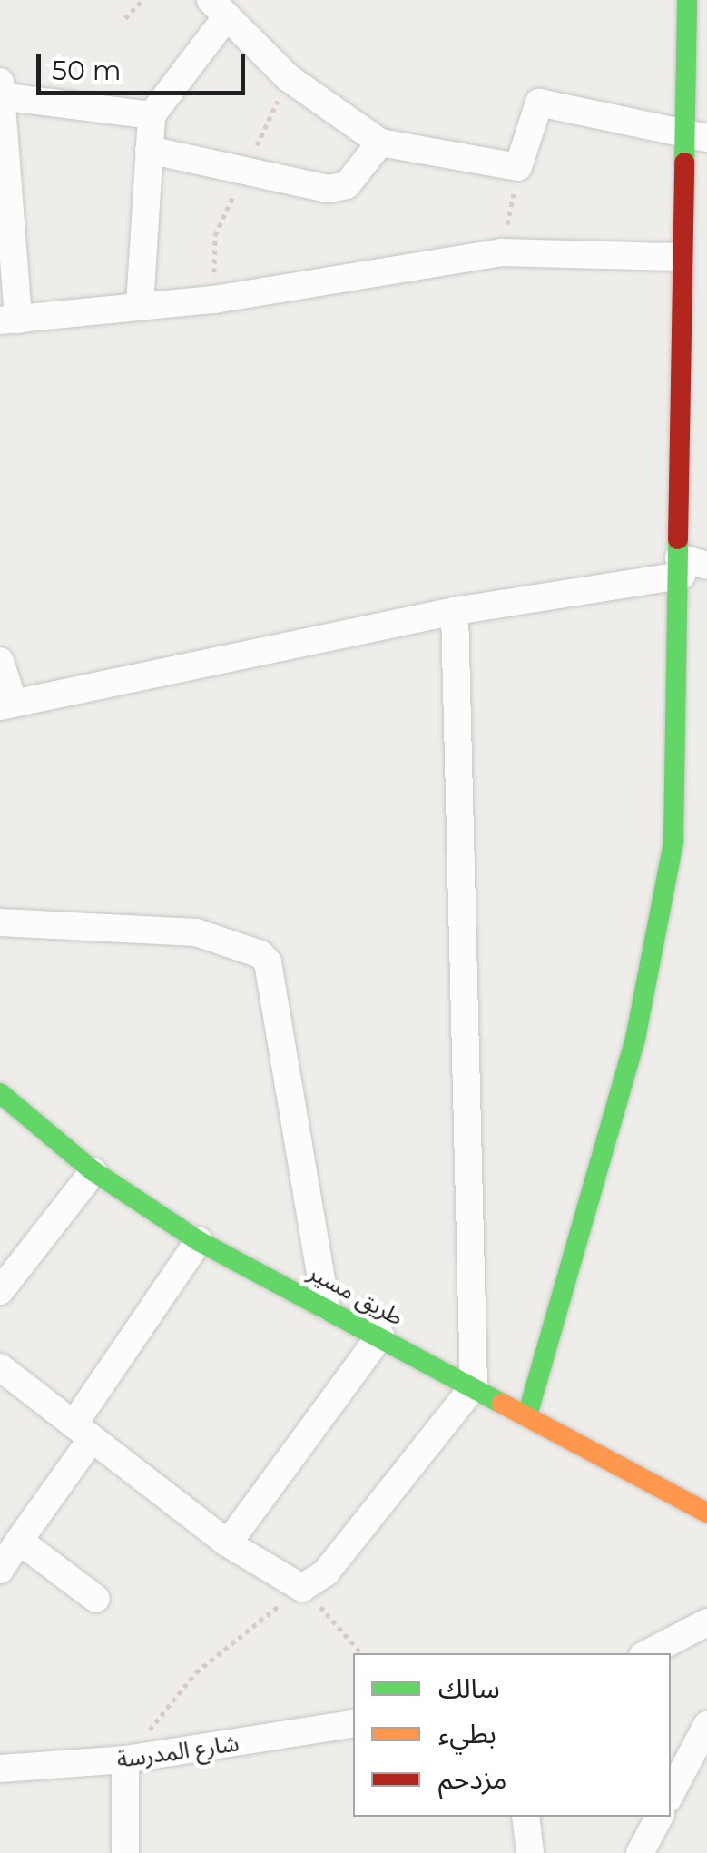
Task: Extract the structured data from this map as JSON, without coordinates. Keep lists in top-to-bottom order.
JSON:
{
  "streets": {
    "street": ["طريق مسير", "شارع المدرسة"]
  },
  "legend": ["سالك", "بطيء", "مزدحم"],
  "scale_bar": "50 m"
}
